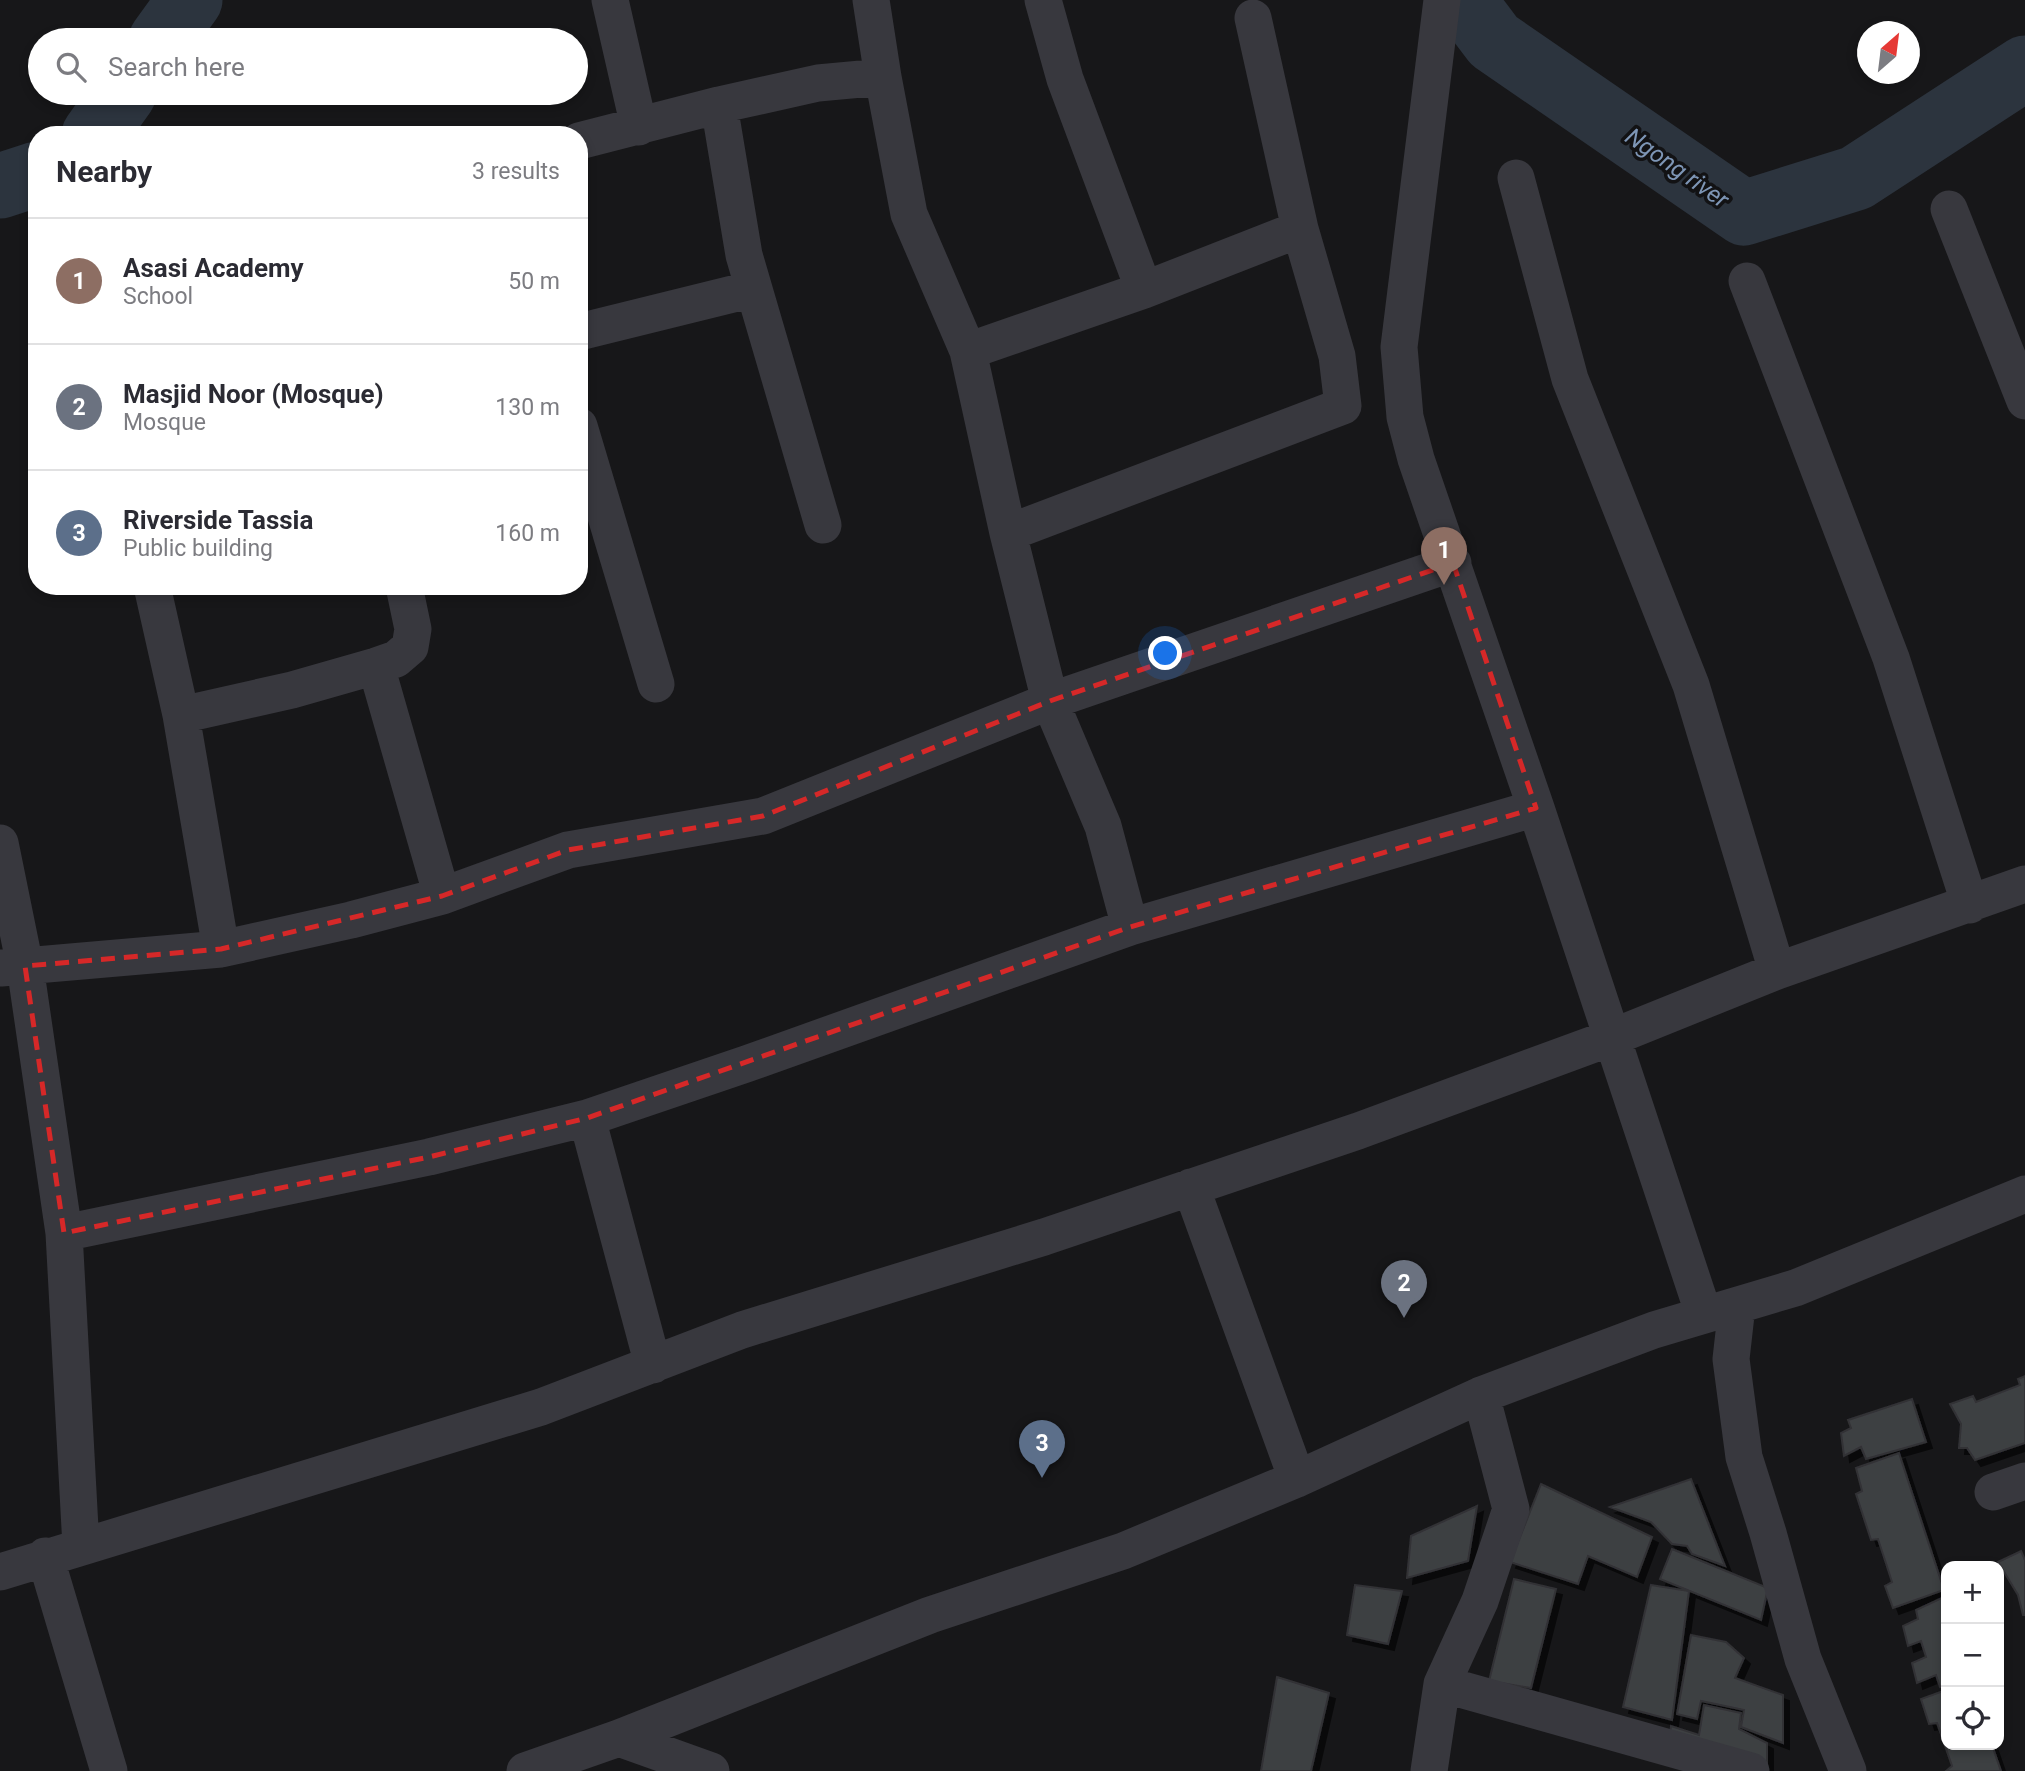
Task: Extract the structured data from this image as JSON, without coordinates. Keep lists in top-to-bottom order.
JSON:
{
  "water": ["Ngong river"],
  "north": "top right",
  "page": {
    "search": "Search here",
    "heading": ["Nearby", "3 results"],
    "list": [
      {
        "mark": "1",
        "name": "Asasi Academy",
        "note": "School",
        "value": "50 m"
      },
      {
        "mark": "2",
        "name": "Masjid Noor (Mosque)",
        "note": "Mosque",
        "value": "130 m"
      },
      {
        "mark": "3",
        "name": "Riverside Tassia",
        "note": "Public building",
        "value": "160 m"
      }
    ],
    "pins": ["1", "2", "3"],
    "map_buttons": ["+", "−"]
  }
}
